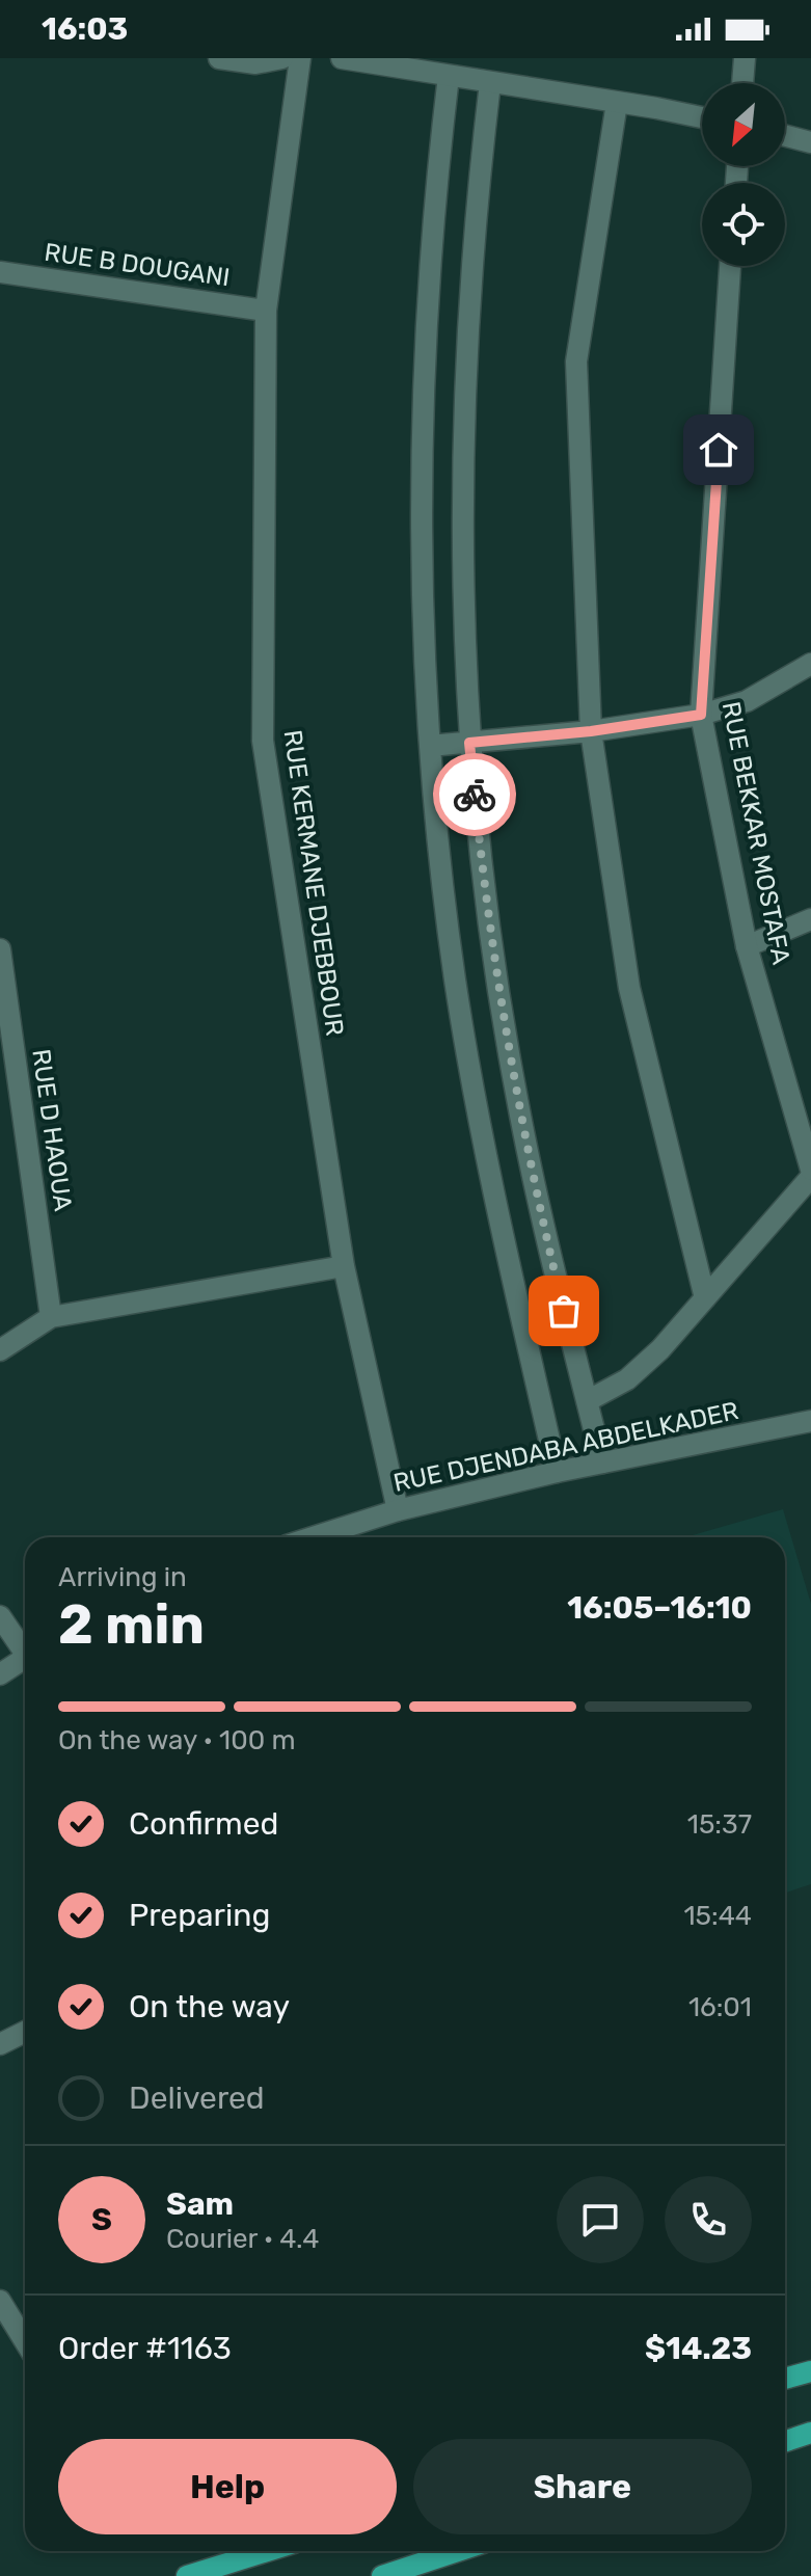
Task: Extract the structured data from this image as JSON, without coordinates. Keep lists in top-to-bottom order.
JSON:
{
  "streets": {
    "street": [
      "RUE B DOUGANI",
      "RUE BEKKAR MOSTAFA",
      "RUE KERMANE DJEBBOUR",
      "RUE D HAOUA",
      "RUE DJENDABA ABDELKADER"
    ]
  },
  "crossings": [
    ["RUE B DOUGANI", "RUE KERMANE DJEBBOUR"],
    ["RUE KERMANE DJEBBOUR", "RUE DJENDABA ABDELKADER"]
  ],
  "north": "bottom left",
  "page": {
    "status": "16:03",
    "heading": ["2 min", "Arriving in", "16:05–16:10"],
    "panel": [
      "Sam",
      "Courier · 4.4",
      "Order #1163",
      "$14.23"
    ],
    "bar": "On the way · 100 m",
    "list": [
      ["Confirmed", "15:37"],
      ["Preparing", "15:44"],
      ["On the way", "16:01"],
      "Delivered"
    ],
    "round": "S",
    "buttons": ["Help", "Share"]
  }
}
